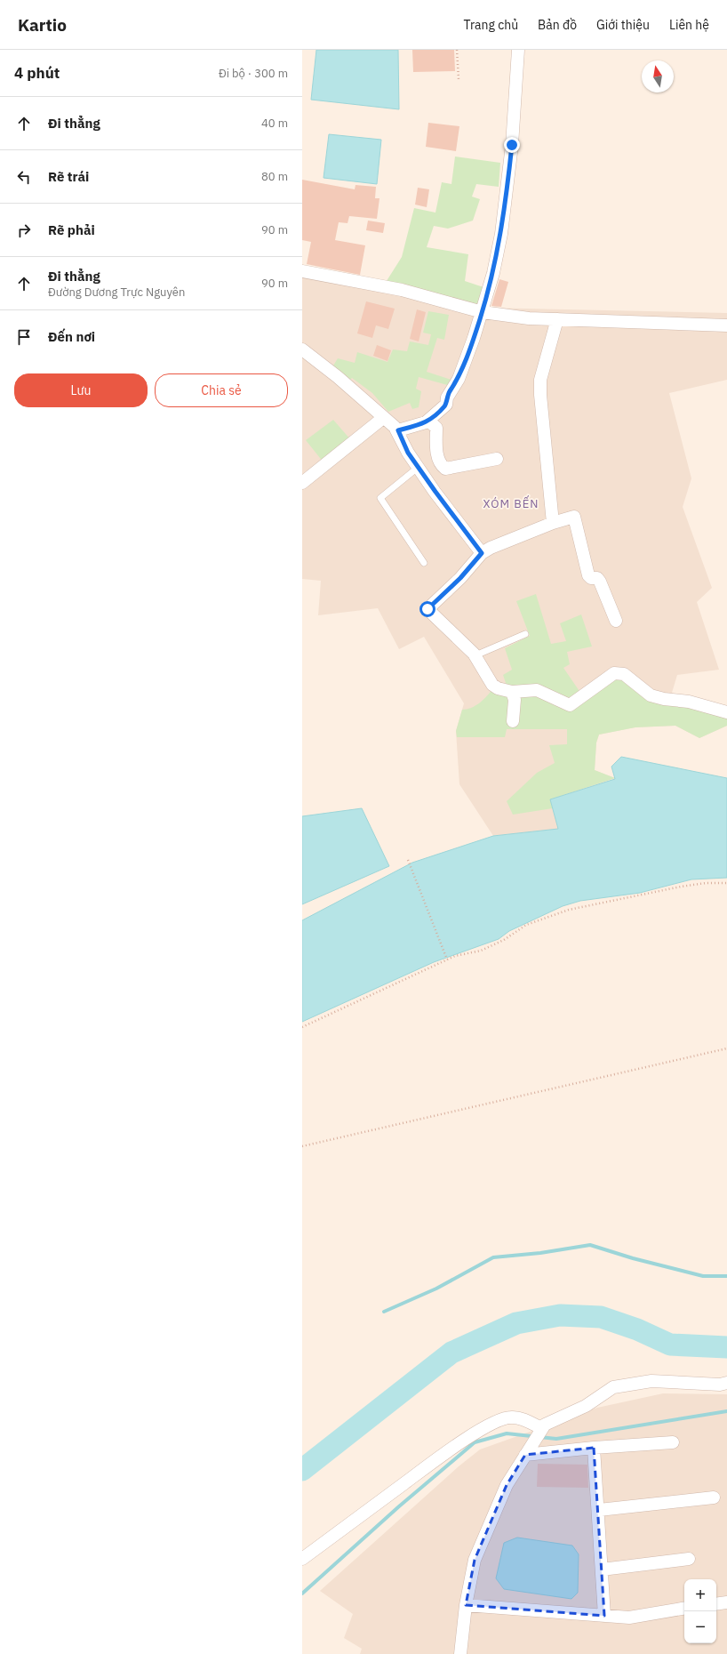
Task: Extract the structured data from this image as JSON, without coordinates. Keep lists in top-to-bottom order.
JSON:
{
  "districts": ["XÓM BẾN"],
  "north": "top",
  "page": {
    "header": "Kartio",
    "nav": [
      "Trang chủ",
      "Bản đồ",
      "Giới thiệu",
      "Liên hệ"
    ],
    "heading": ["4 phút", "Đi bộ · 300 m"],
    "list": [
      ["Đi thẳng", "40 m"],
      ["Rẽ trái", "80 m"],
      ["Rẽ phải", "90 m"],
      ["Đi thẳng", "Đường Dương Trực Nguyên", "90 m"],
      "Đến nơi"
    ],
    "buttons": ["Lưu", "Chia sẻ"],
    "map_buttons": ["+", "−"]
  }
}
